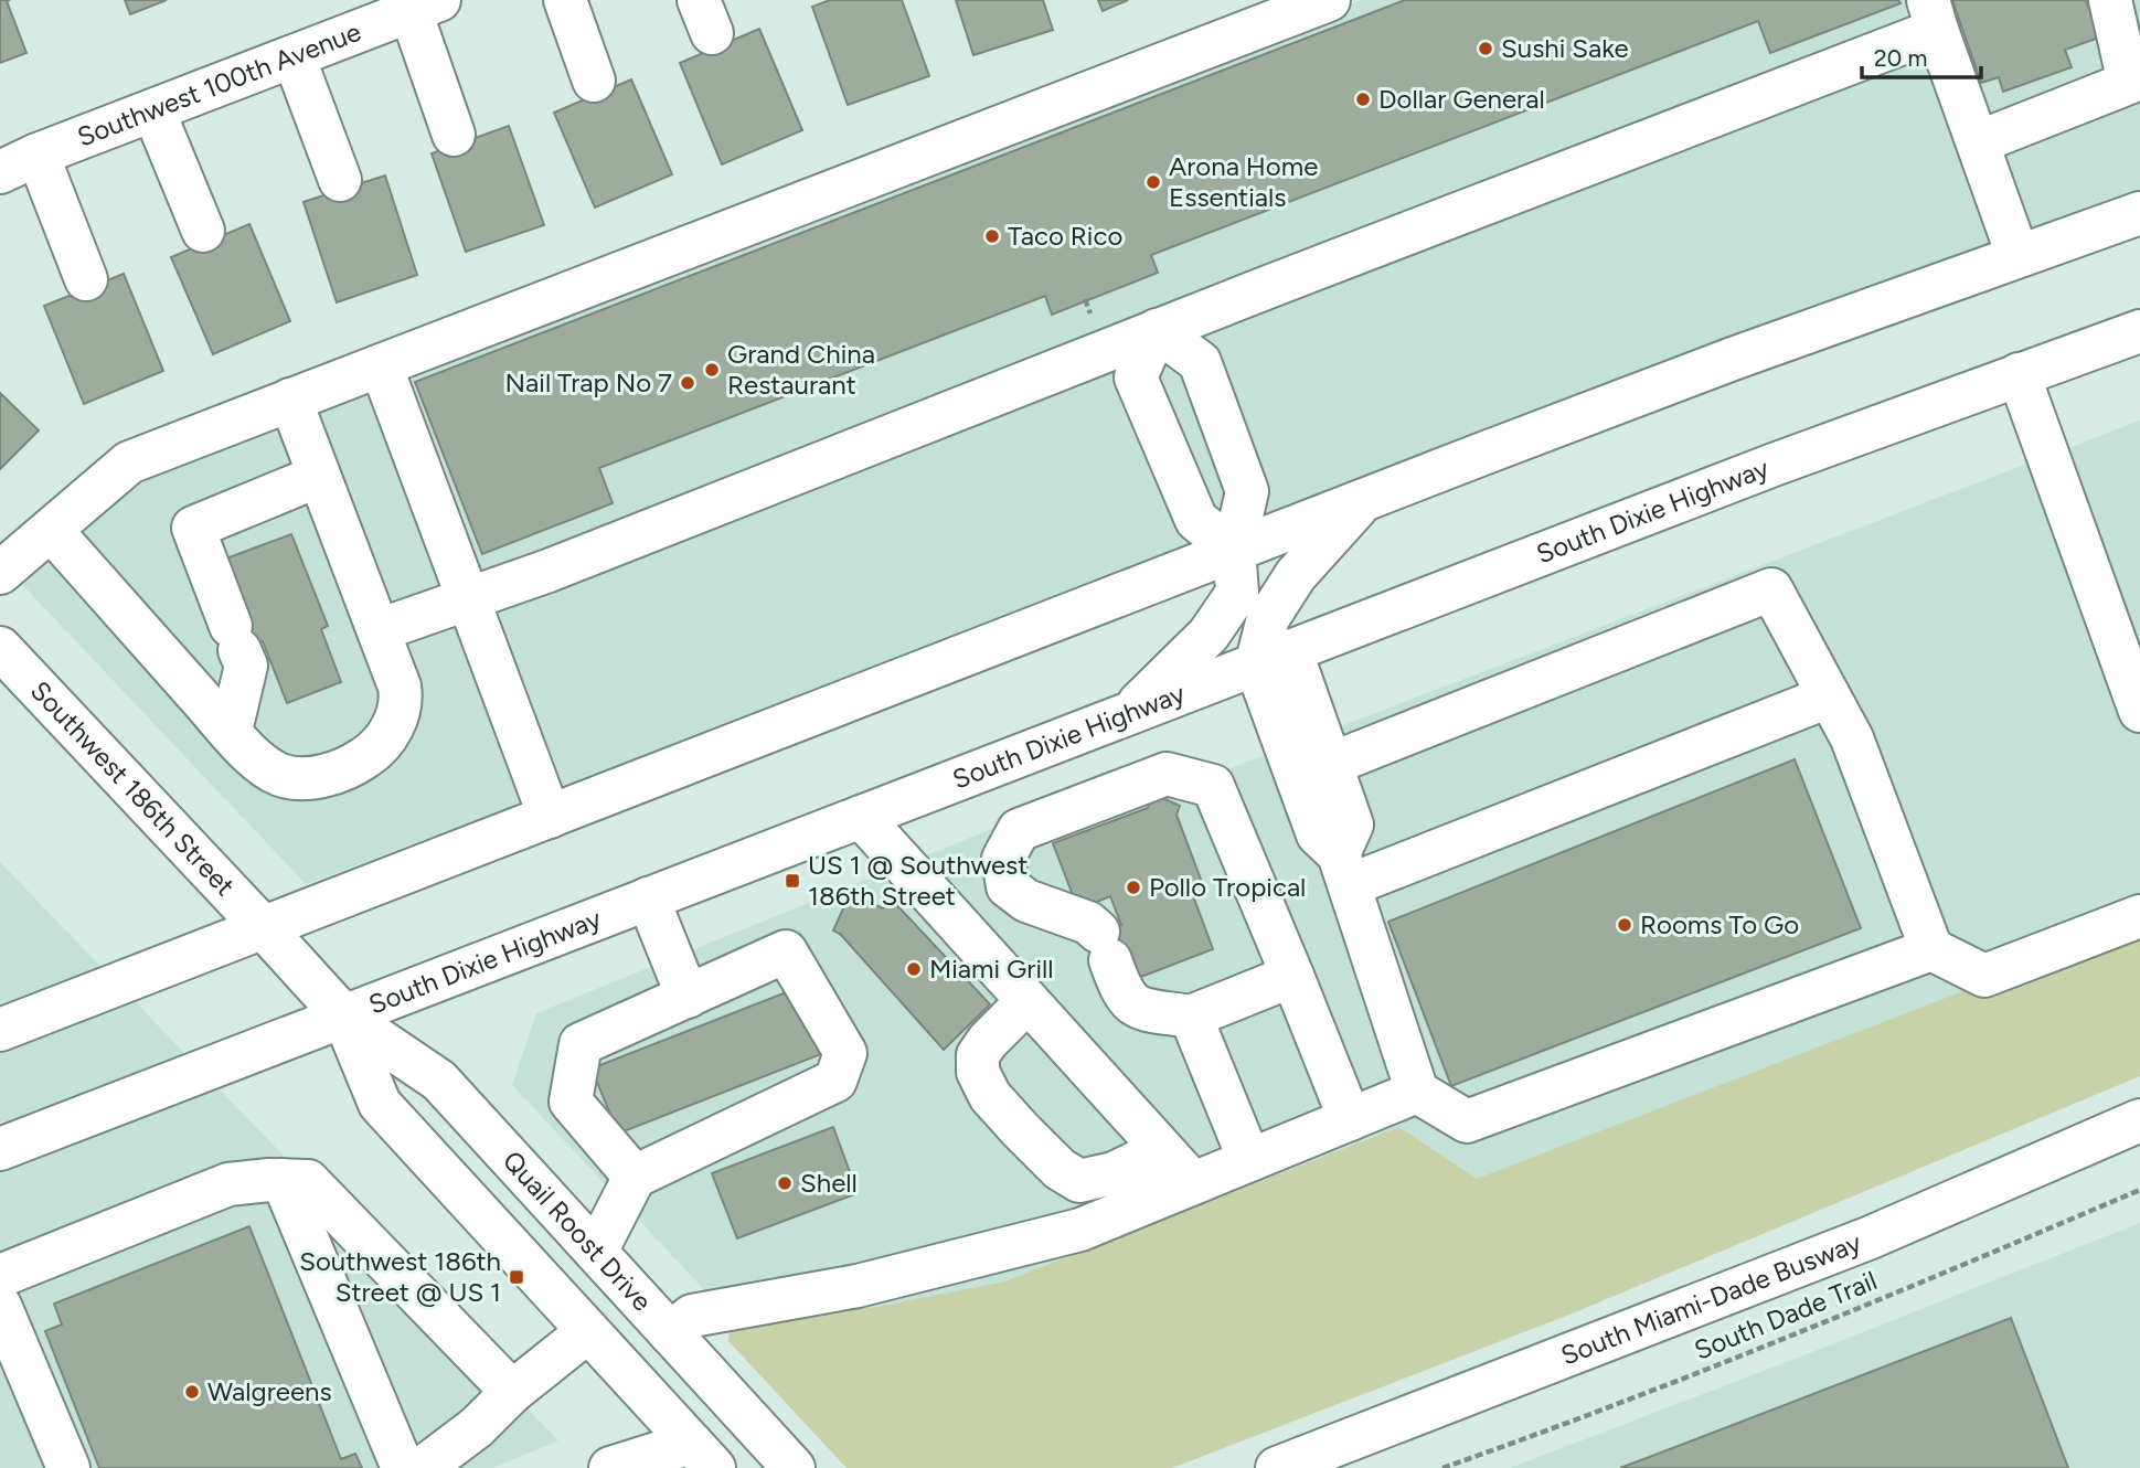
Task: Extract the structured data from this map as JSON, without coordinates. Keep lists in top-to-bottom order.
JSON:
{
  "streets": {
    "main road": [
      "Southwest 100th Avenue",
      "South Dixie Highway",
      "Southwest 186th Street",
      "Quail Roost Drive",
      "South Miami-Dade Busway"
    ],
    "path": ["South Dade Trail"]
  },
  "crossings": [
    ["South Dixie Highway", "Quail Roost Drive"],
    ["Southwest 186th Street", "Quail Roost Drive"]
  ],
  "places": {
    "other": [
      "Sushi Sake",
      "Dollar General",
      "Arona Home Essentials",
      "Taco Rico",
      "Grand China Restaurant",
      "Nail Trap No 7",
      "Pollo Tropical",
      "Rooms To Go",
      "Miami Grill",
      "Shell",
      "Walgreens"
    ],
    "transit": ["US 1 @ Southwest 186th Street", "Southwest 186th Street @ US 1"]
  },
  "scale_bar": "20 m"
}
